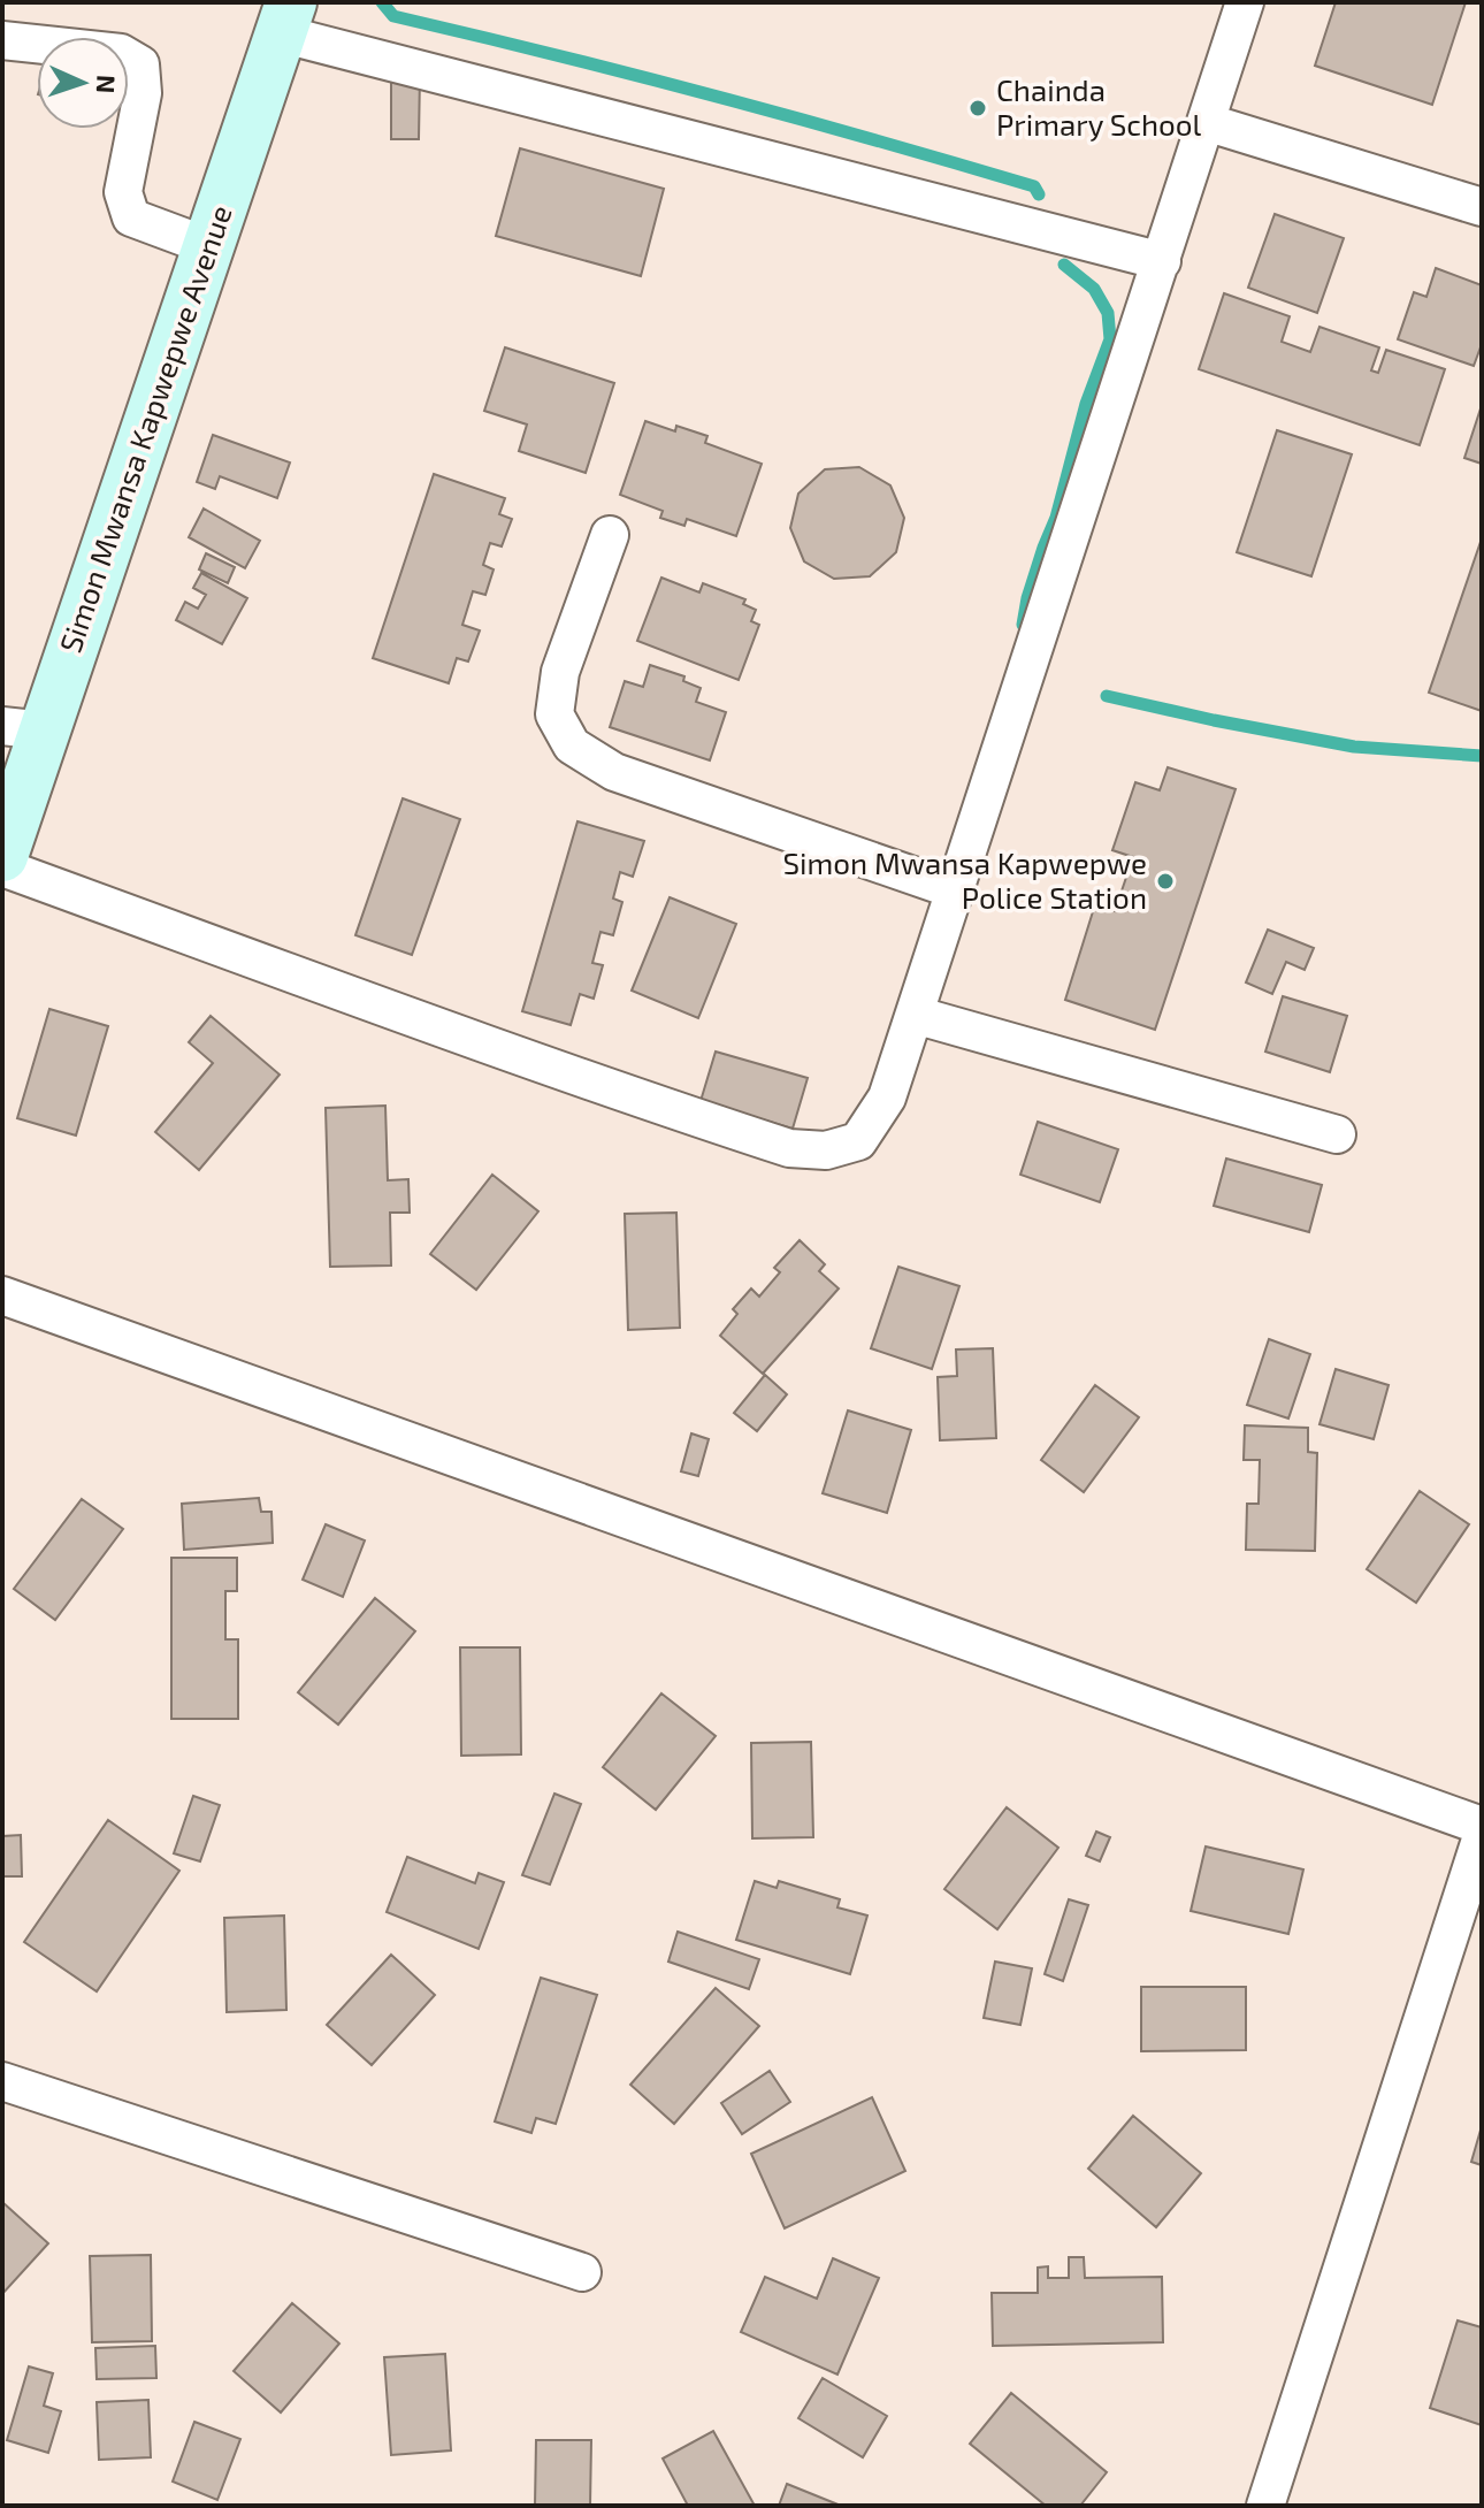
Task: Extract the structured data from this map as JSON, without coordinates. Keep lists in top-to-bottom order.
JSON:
{
  "streets": {
    "main road": ["Simon Mwansa Kapwepwe Avenue"]
  },
  "places": ["Chainda Primary School", "Simon Mwansa Kapwepwe Police Station"],
  "north": "right"
}
